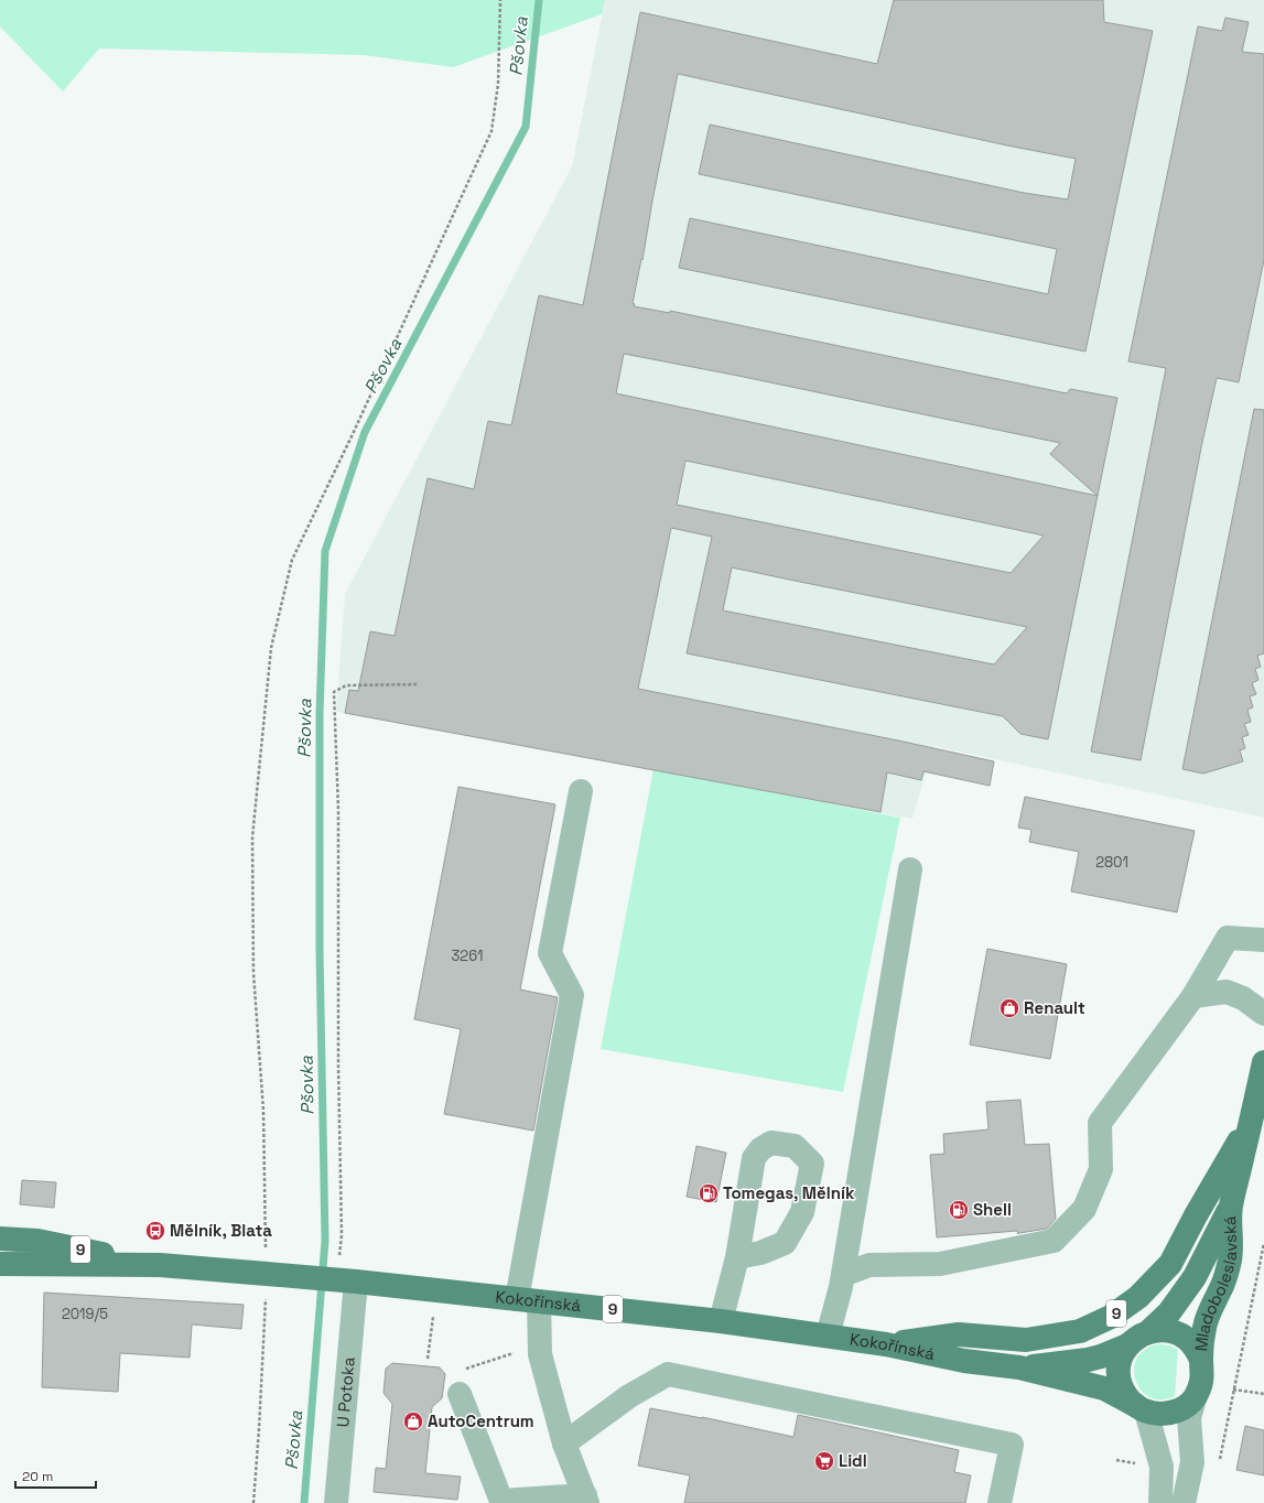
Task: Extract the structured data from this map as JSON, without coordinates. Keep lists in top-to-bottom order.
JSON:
{
  "streets": {
    "main road": ["9", "Mladoboleslavská", "Kokořínská"],
    "street": ["U Potoka"]
  },
  "crossings": [
    ["9", "Mladoboleslavská"],
    ["9", "Kokořínská"],
    ["Mladoboleslavská", "Kokořínská"],
    ["Kokořínská", "U Potoka"]
  ],
  "water": ["Pšovka"],
  "places": {
    "shop": ["Renault", "AutoCentrum"],
    "fuel station": ["Tomegas, Mělník", "Shell"],
    "bus stop": ["Mělník, Blata"],
    "supermarket": ["Lidl"]
  },
  "house_numbers": ["2801", "3261", "2019/5"],
  "scale_bar": "20 m"
}
